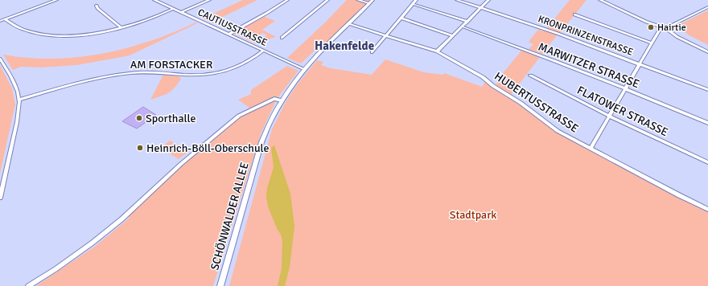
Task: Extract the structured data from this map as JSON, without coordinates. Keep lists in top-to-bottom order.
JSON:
{
  "streets": {
    "main road": ["SCHÖNWALDER ALLEE"],
    "street": [
      "CAUTIUSSTRASSE",
      "KRONPRINZENSTRASSE",
      "AM FORSTACKER",
      "MARWITZER STRASSE",
      "HUBERTUSSTRASSE",
      "FLATOWER STRASSE"
    ]
  },
  "crossings": [
    ["CAUTIUSSTRASSE", "AM FORSTACKER"],
    ["CAUTIUSSTRASSE", "SCHÖNWALDER ALLEE"],
    ["HUBERTUSSTRASSE", "SCHÖNWALDER ALLEE"]
  ],
  "districts": ["Hakenfelde"],
  "parks": ["Stadtpark"],
  "places": ["Hairtie", "Sporthalle", "Heinrich-Böll-Oberschule"]
}
